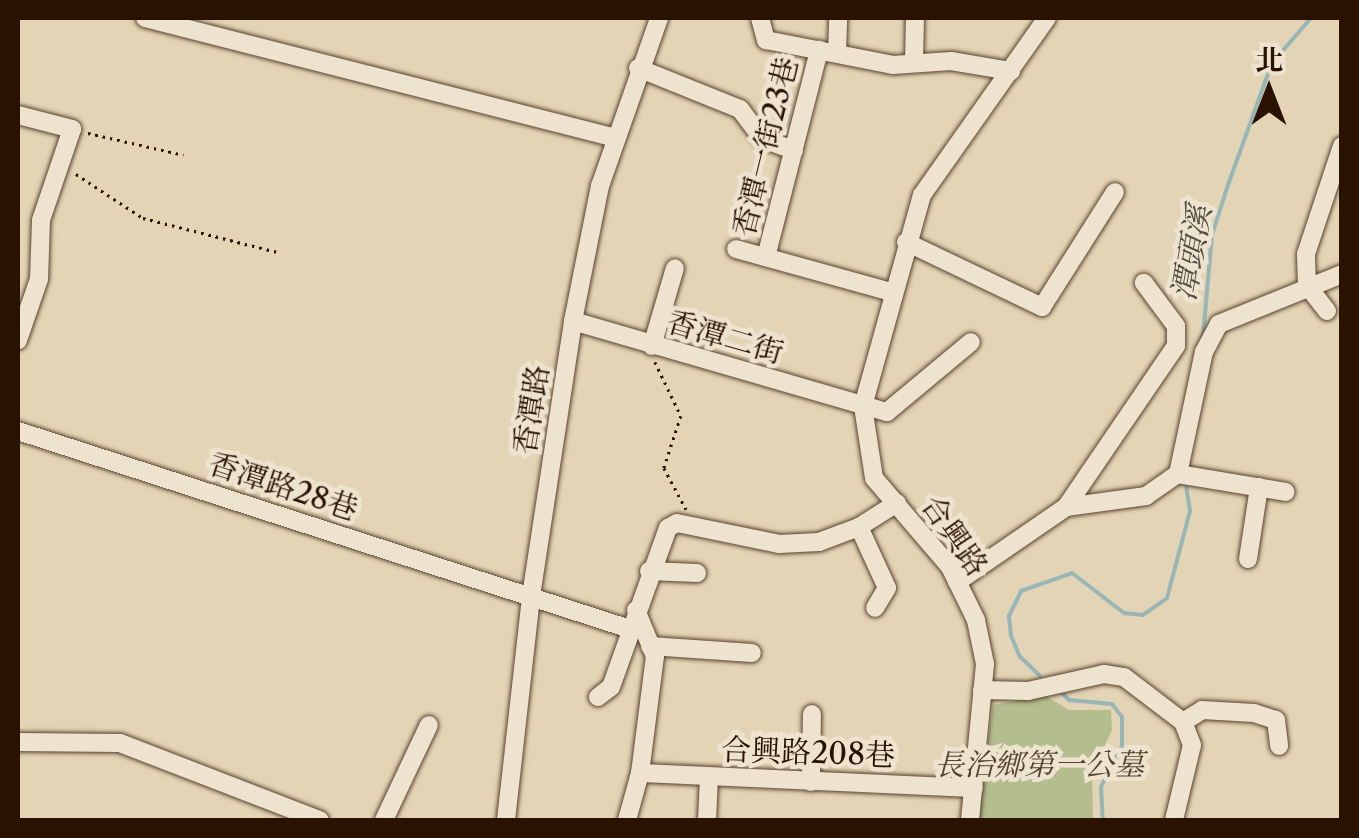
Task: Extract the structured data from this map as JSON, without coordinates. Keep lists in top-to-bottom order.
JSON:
{
  "streets": {
    "street": [
      "香潭一街23巷",
      "香潭二街",
      "香潭路",
      "香潭路28巷",
      "合興路",
      "合興路208巷"
    ]
  },
  "crossings": [
    ["香潭二街", "香潭路"],
    ["香潭二街", "合興路"],
    ["香潭路", "香潭路28巷"],
    ["合興路", "合興路208巷"]
  ],
  "water": ["潭頭溪"],
  "parks": ["長治鄉第一公墓"],
  "north": "top"
}
